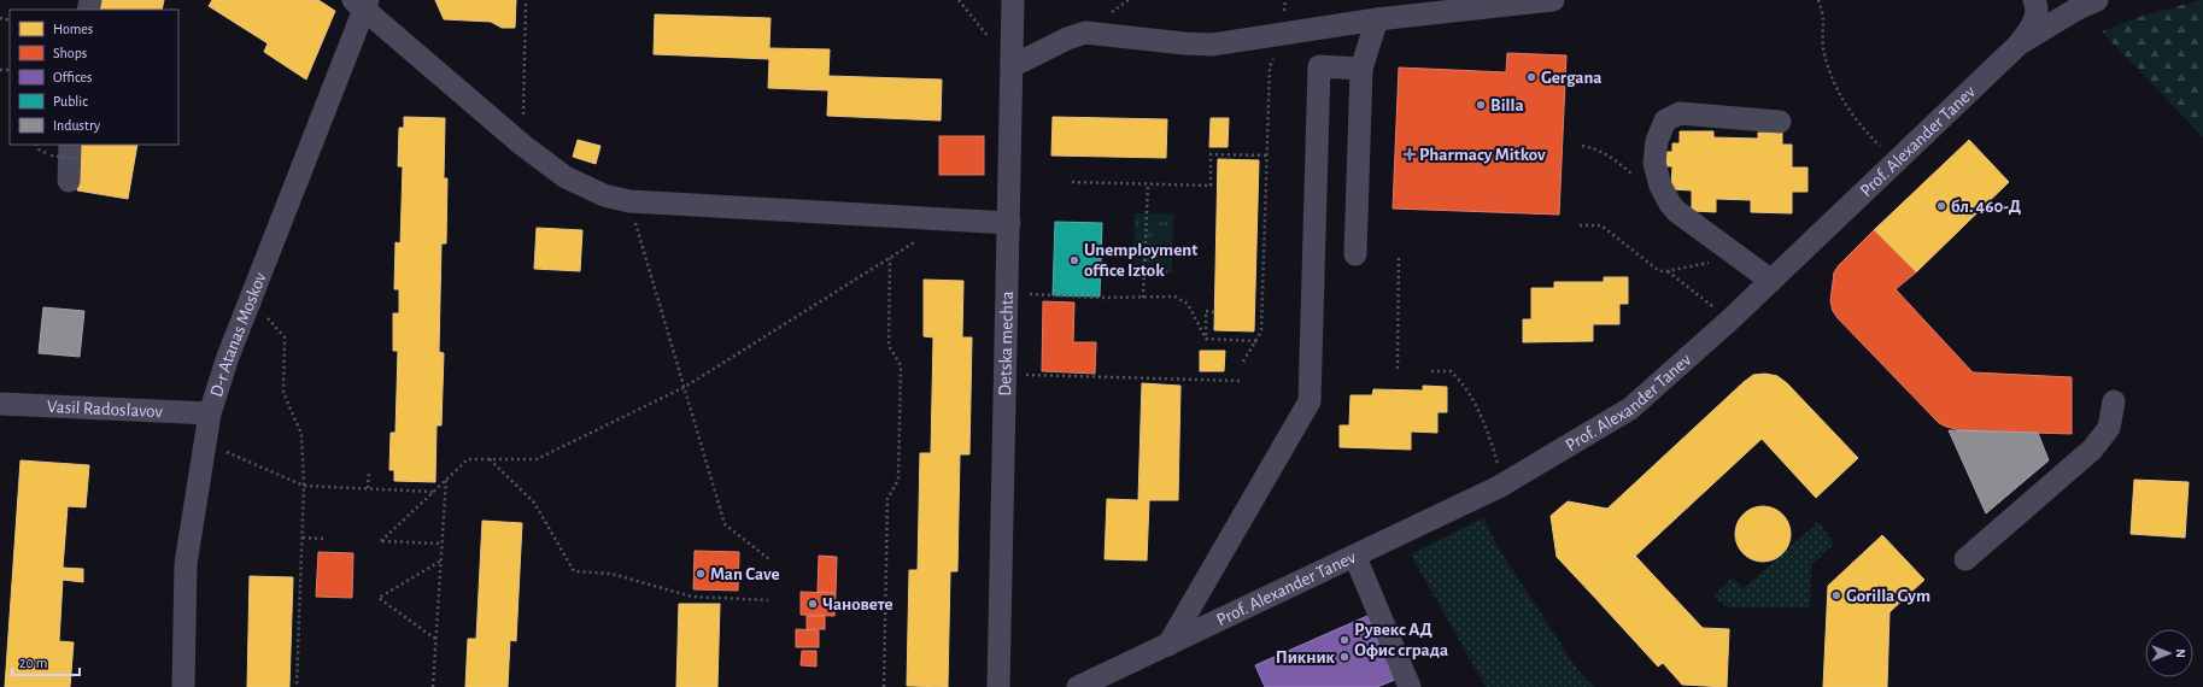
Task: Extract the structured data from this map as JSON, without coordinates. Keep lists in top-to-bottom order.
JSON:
{
  "streets": {
    "street": [
      "Prof. Alexander Tanev",
      "D-r Atanas Moskov",
      "Detska mechta",
      "Vasil Radoslavov"
    ]
  },
  "crossings": [
    ["D-r Atanas Moskov", "Vasil Radoslavov"]
  ],
  "places": {
    "other": [
      "Gergana",
      "Billa",
      "бл. 460-Д",
      "Unemployment office Iztok",
      "Man Cave",
      "Gorilla Gym",
      "Чановете",
      "Рувекс АД Офис сграда",
      "Пикник"
    ],
    "health": ["Pharmacy Mitkov"]
  },
  "legend": [
    "Homes",
    "Shops",
    "Offices",
    "Public",
    "Industry"
  ],
  "scale_bar": "20 m",
  "north": "right"
}
